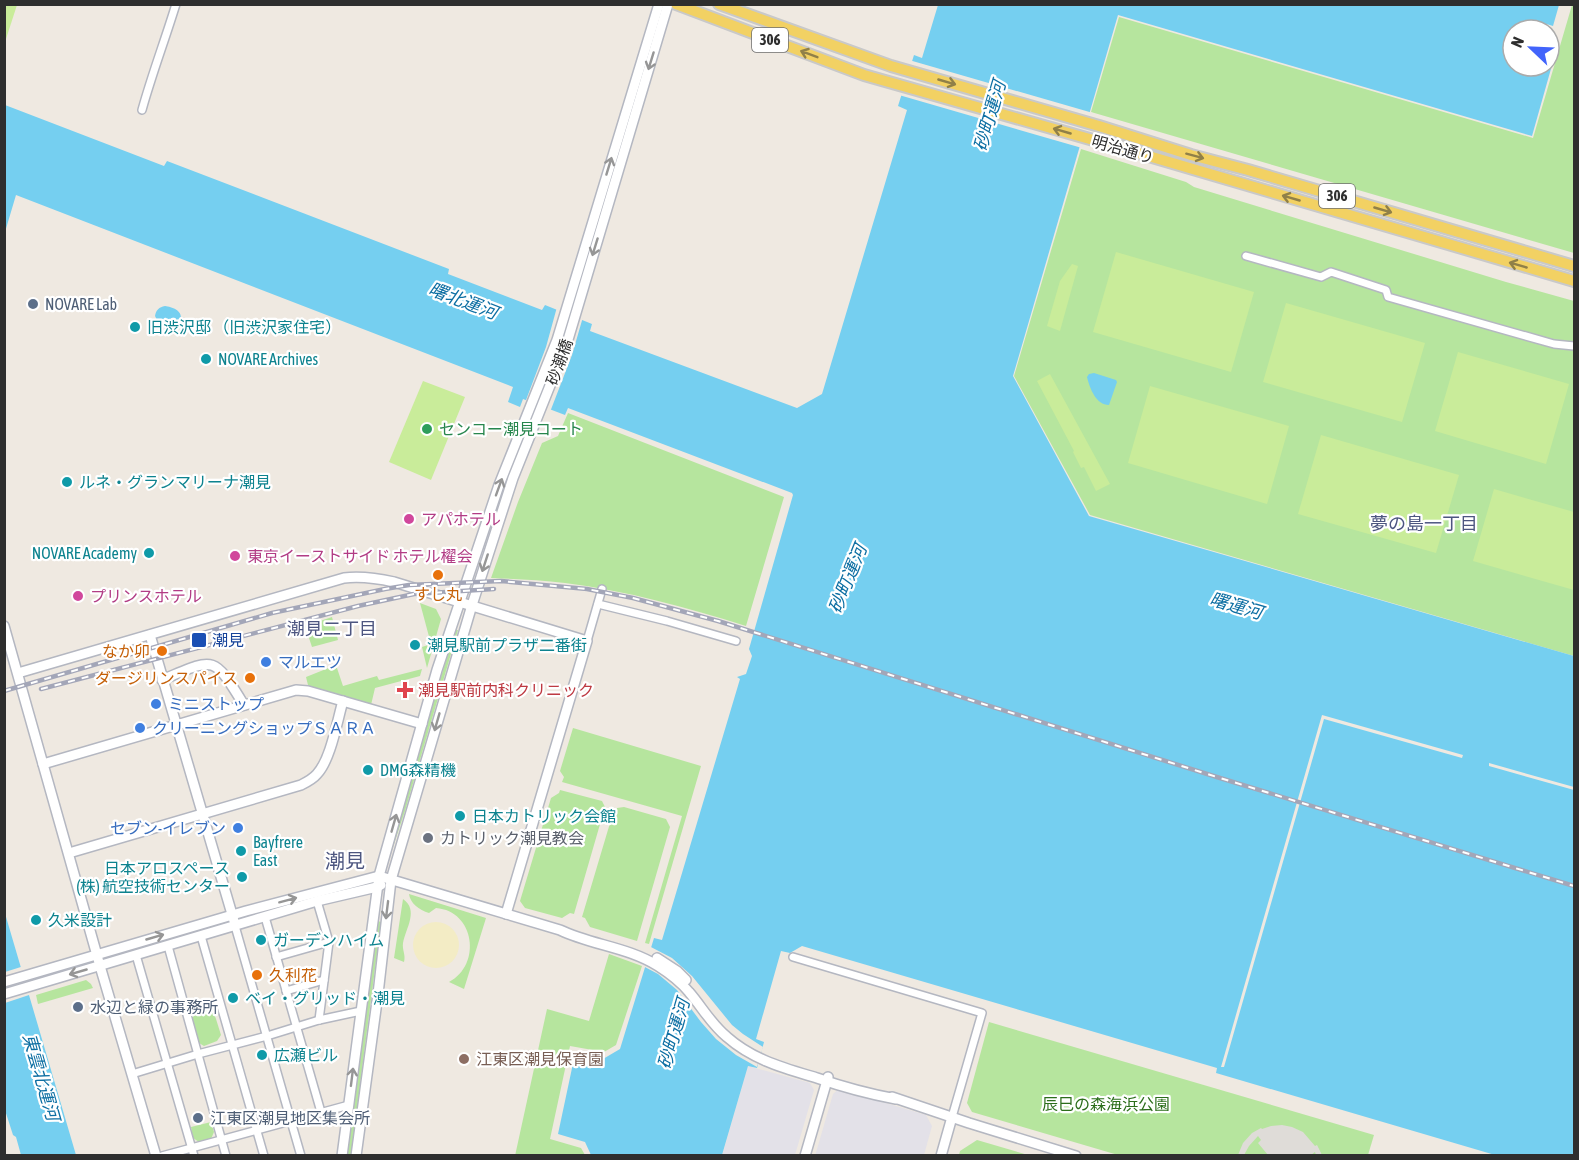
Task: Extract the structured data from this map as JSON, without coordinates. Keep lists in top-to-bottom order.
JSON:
{
  "streets": {
    "main road": ["306", "明治通り"],
    "street": ["砂潮橋"]
  },
  "districts": ["夢の島一丁目", "潮見二丁目", "潮見"],
  "water": [
    "砂町運河",
    "曙北運河",
    "曙運河",
    "東雲北運河"
  ],
  "parks": ["辰巳の森海浜公園"],
  "places": {
    "other": [
      "NOVARE Lab",
      "旧渋沢邸 （旧渋沢家住宅）",
      "NOVARE Archives",
      "センコー潮見コート",
      "ルネ・グランマリーナ潮見",
      "アパホテル",
      "NOVARE Academy",
      "東京イーストサイド ホテル櫂会",
      "すし丸",
      "プリンスホテル",
      "潮見駅前プラザ二番街",
      "なか卯",
      "マルエツ",
      "ダージリンスパイス",
      "ミニストップ",
      "クリーニングショップＳＡＲＡ",
      "DMG森精機",
      "日本カトリック会館",
      "セブン-イレブン",
      "カトリック潮見教会",
      "Bayfrere East",
      "日本アロスペース (株) 航空技術センター",
      "久米設計",
      "ガーデンハイム",
      "久利花",
      "ベイ・グリッド・潮見",
      "水辺と緑の事務所",
      "広瀬ビル",
      "江東区潮見保育園",
      "江東区潮見地区集会所"
    ],
    "transit": ["潮見"],
    "health": ["潮見駅前内科クリニック"]
  },
  "north": "top left"
}
